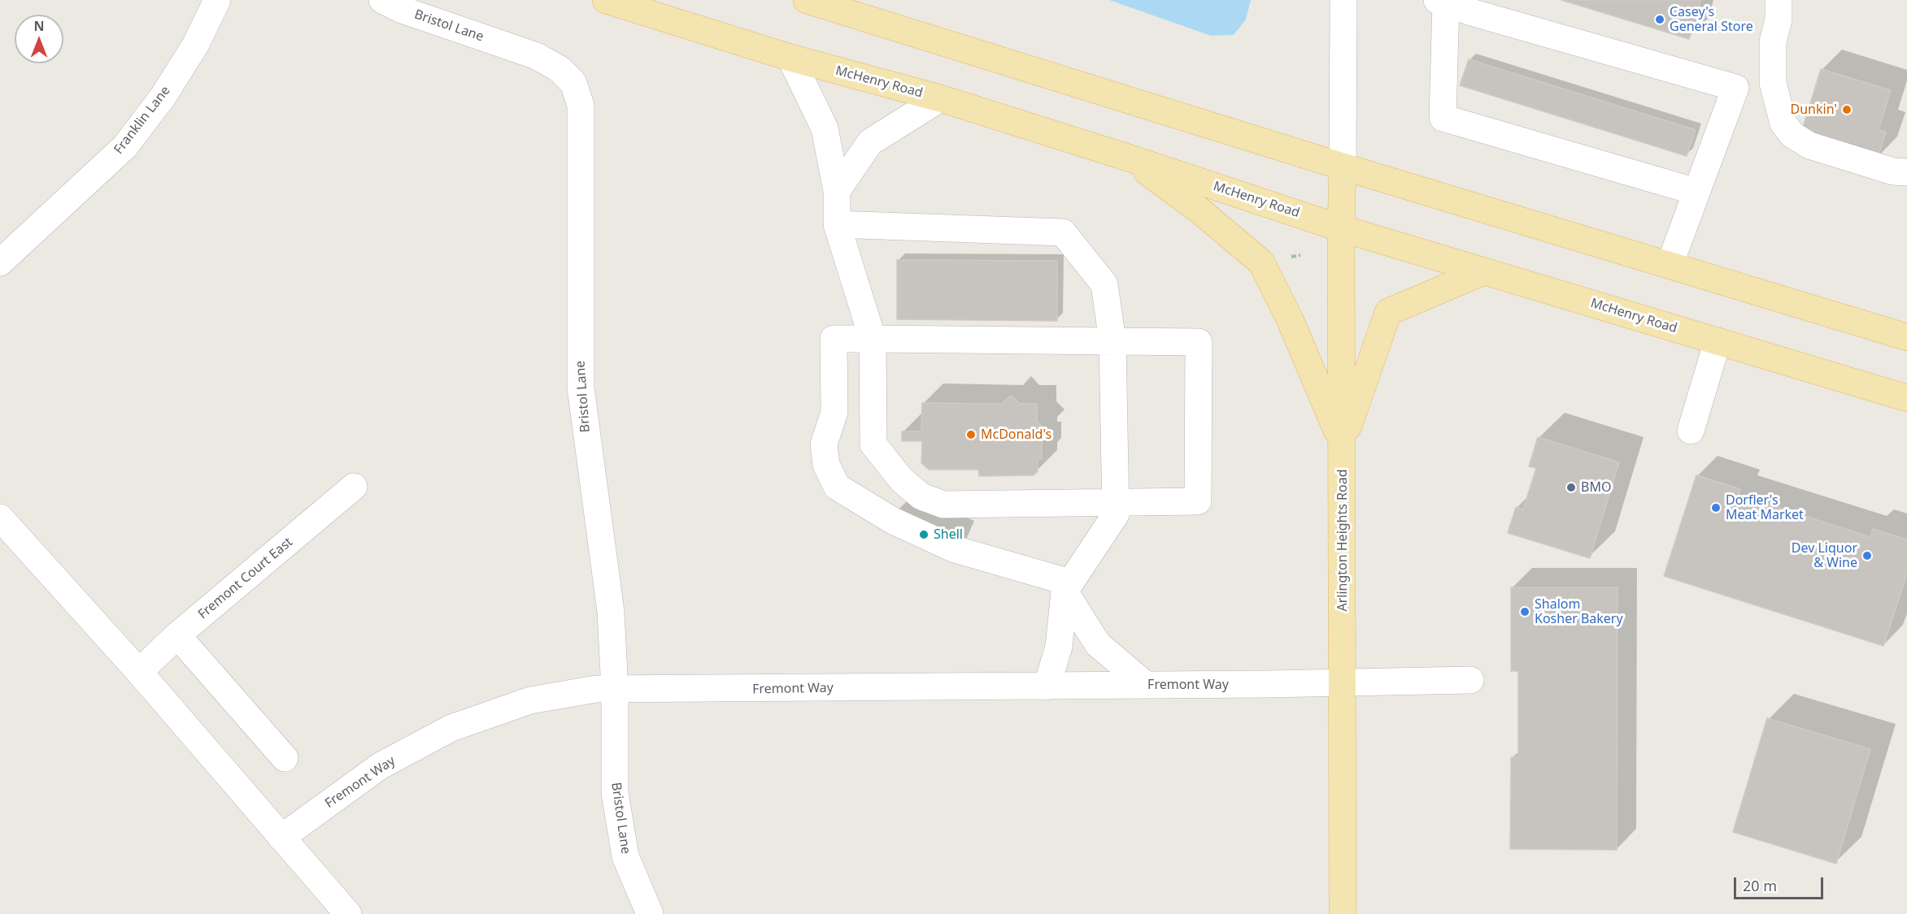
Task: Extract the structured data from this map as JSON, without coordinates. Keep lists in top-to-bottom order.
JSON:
{
  "streets": {
    "main road": ["McHenry Road", "Arlington Heights Road"],
    "street": [
      "Bristol Lane",
      "Franklin Lane",
      "Fremont Court East",
      "Fremont Way"
    ]
  },
  "crossings": [
    ["Bristol Lane", "Fremont Way"],
    ["McHenry Road", "Arlington Heights Road"],
    ["Arlington Heights Road", "Fremont Way"]
  ],
  "places": [
    "Casey's General Store",
    "Dunkin'",
    "McDonald's",
    "BMO",
    "Dorfler's Meat Market",
    "Shell",
    "Dev Liquor & Wine",
    "Shalom Kosher Bakery"
  ],
  "scale_bar": "20 m",
  "north": "top"
}
